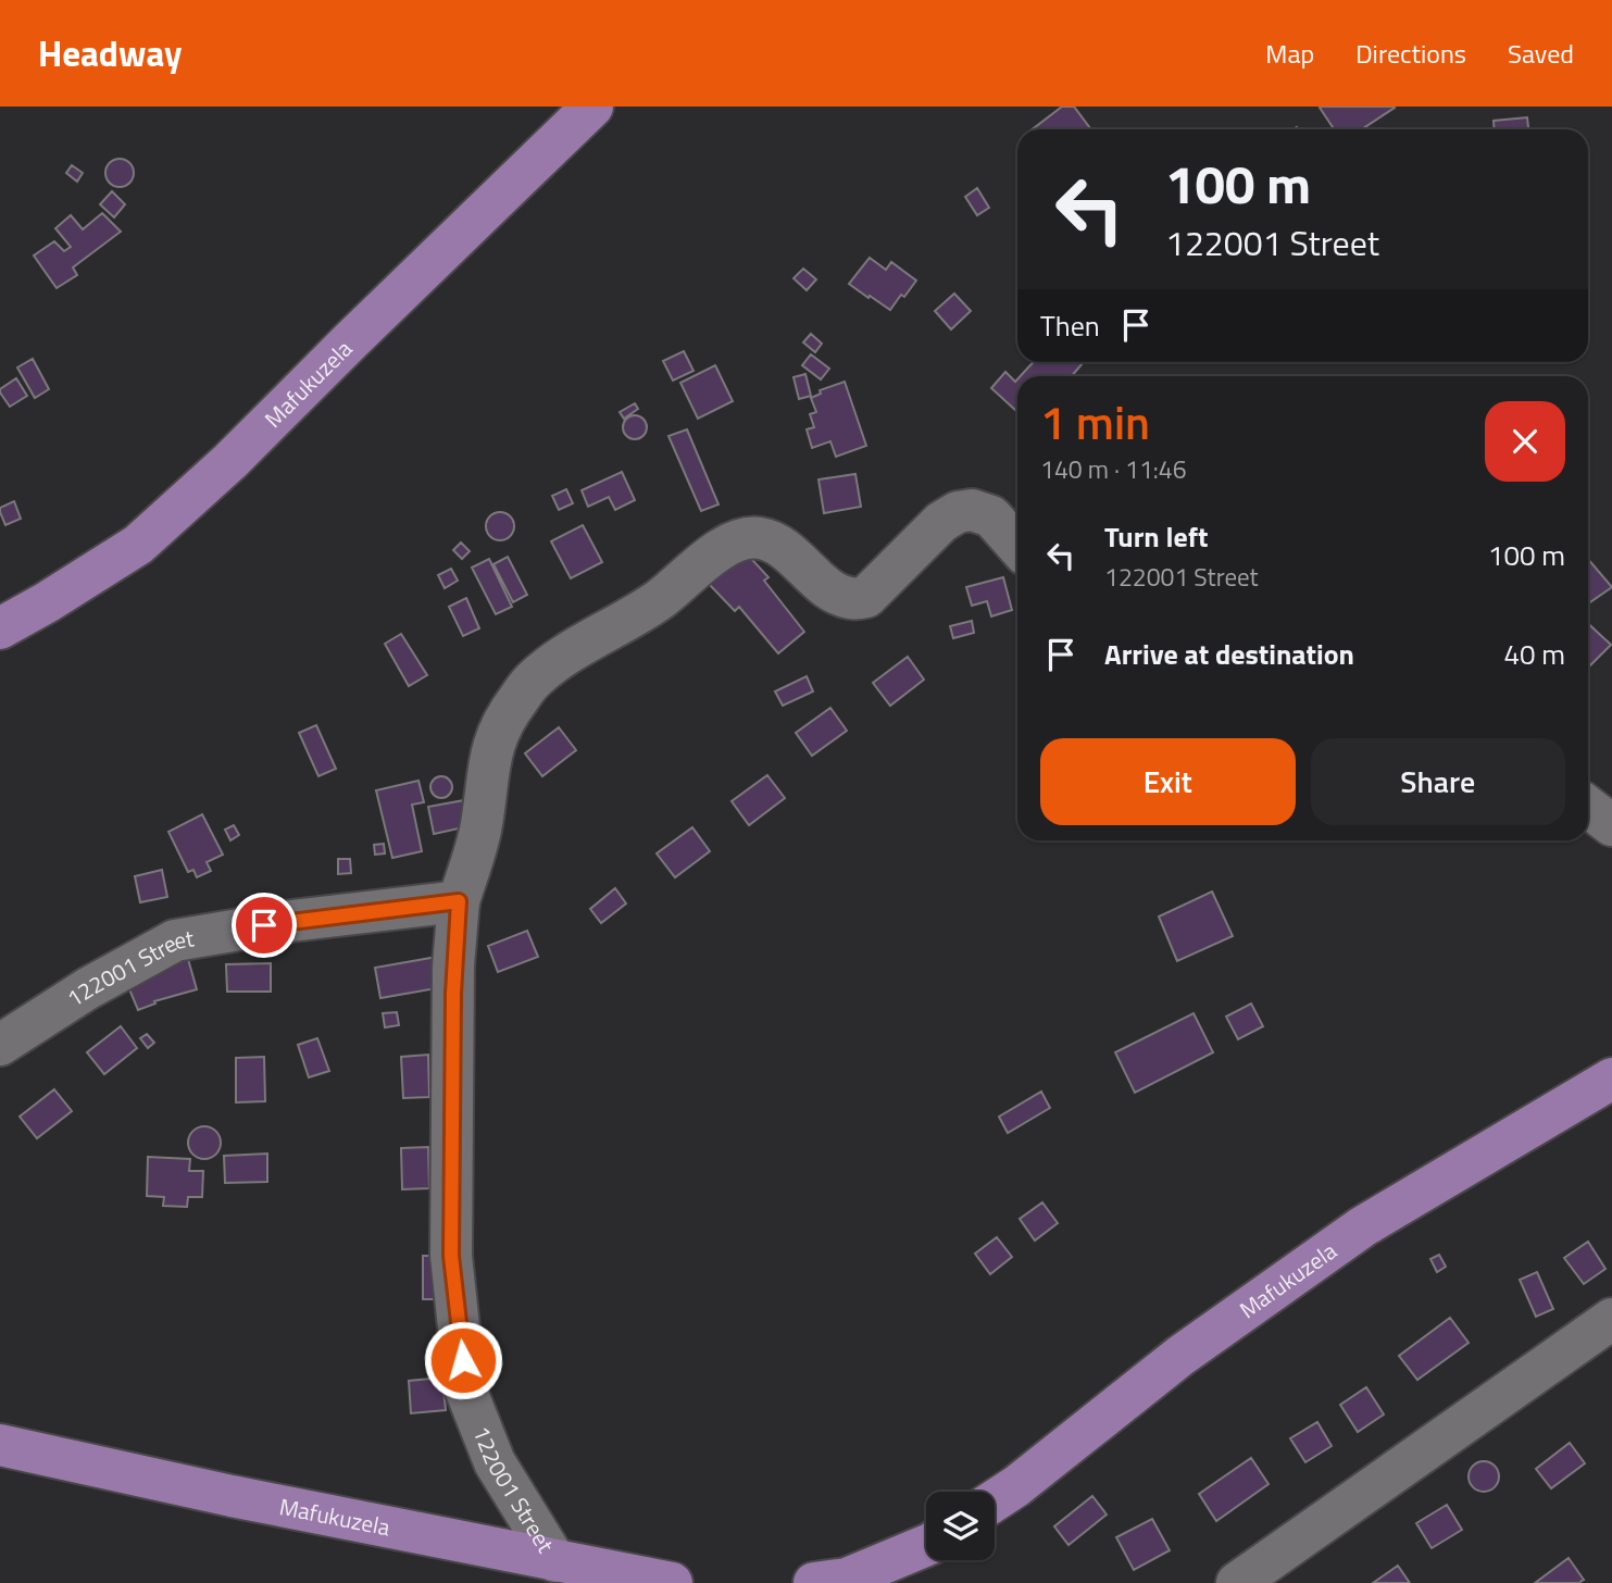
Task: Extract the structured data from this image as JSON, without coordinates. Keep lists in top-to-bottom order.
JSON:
{
  "streets": {
    "main road": ["Mafukuzela"],
    "street": ["122001 Street"]
  },
  "crossings": [
    ["Mafukuzela", "122001 Street"]
  ],
  "page": {
    "header": "Headway",
    "nav": ["Map", "Directions", "Saved"],
    "turn": ["100 m", "122001 Street"],
    "then": "Then",
    "heading": ["1 min", "140 m · 11:46"],
    "list": [
      {
        "name": "Turn left",
        "note": "122001 Street",
        "value": "100 m"
      },
      {
        "name": "Arrive at destination",
        "value": "40 m"
      }
    ],
    "buttons": ["Exit", "Share"]
  }
}
